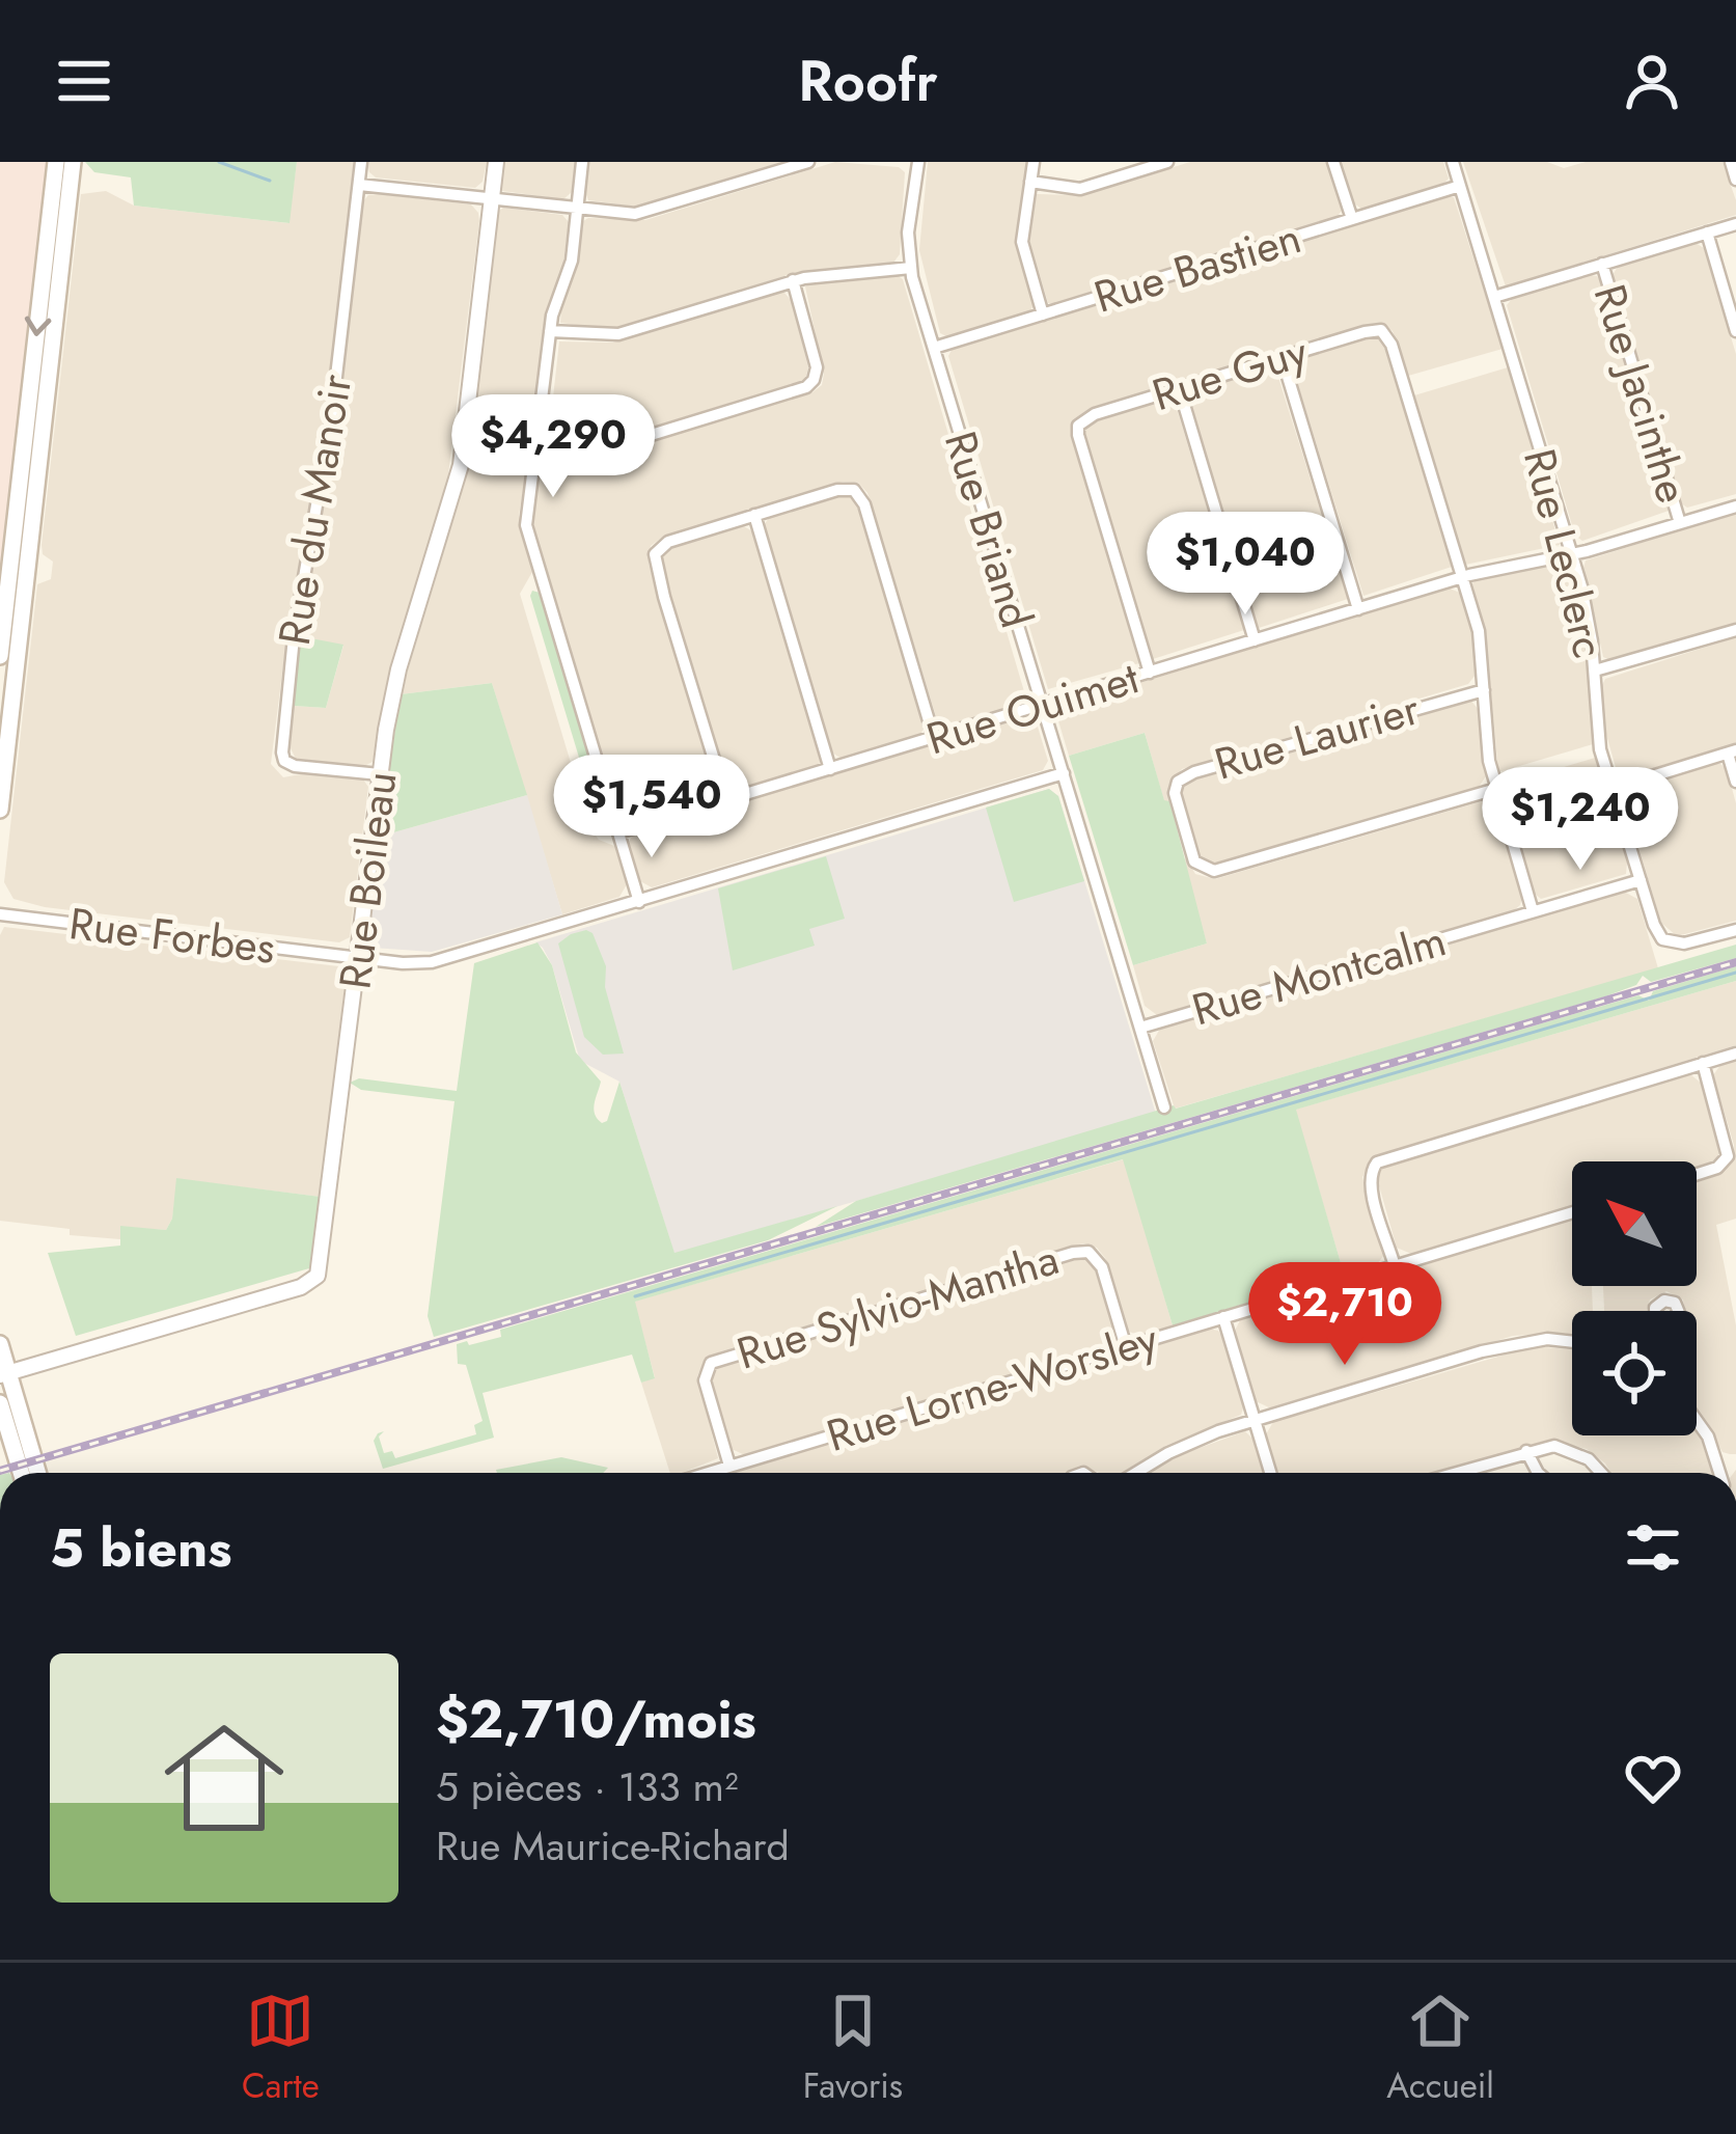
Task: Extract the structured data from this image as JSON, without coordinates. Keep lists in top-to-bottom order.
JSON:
{
  "streets": {
    "street": [
      "Rue Bastien",
      "Rue Guy",
      "Rue Jacinthe",
      "Rue du Manoir",
      "Rue Briand",
      "Rue Leclerc",
      "Rue Ouimet",
      "Rue Laurier",
      "Rue Boileau",
      "Rue Forbes",
      "Rue Montcalm",
      "Rue Sylvio-Mantha",
      "Rue Lorne-Worsley"
    ]
  },
  "crossings": [
    ["Rue Bastien", "Rue Briand"],
    ["Rue Bastien", "Rue Leclerc"],
    ["Rue Guy", "Rue Ouimet"],
    ["Rue Jacinthe", "Rue Ouimet"],
    ["Rue du Manoir", "Rue Boileau"],
    ["Rue Briand", "Rue Ouimet"],
    ["Rue Briand", "Rue Forbes"],
    ["Rue Briand", "Rue Montcalm"],
    ["Rue Leclerc", "Rue Ouimet"],
    ["Rue Leclerc", "Rue Montcalm"],
    ["Rue Boileau", "Rue Forbes"],
    ["Rue Sylvio-Mantha", "Rue Lorne-Worsley"]
  ],
  "north": "top left",
  "page": {
    "header": "Roofr",
    "price": [
      "$4,290",
      "$1,040",
      "$1,540",
      "$1,240",
      "$2,710"
    ],
    "heading": "5 biens",
    "list": [
      {
        "name": "$2,710/mois",
        "note": "5 pièces · 133 m² · Rue Maurice-Richard"
      }
    ],
    "tabs": ["Carte", "Favoris", "Accueil"]
  }
}
